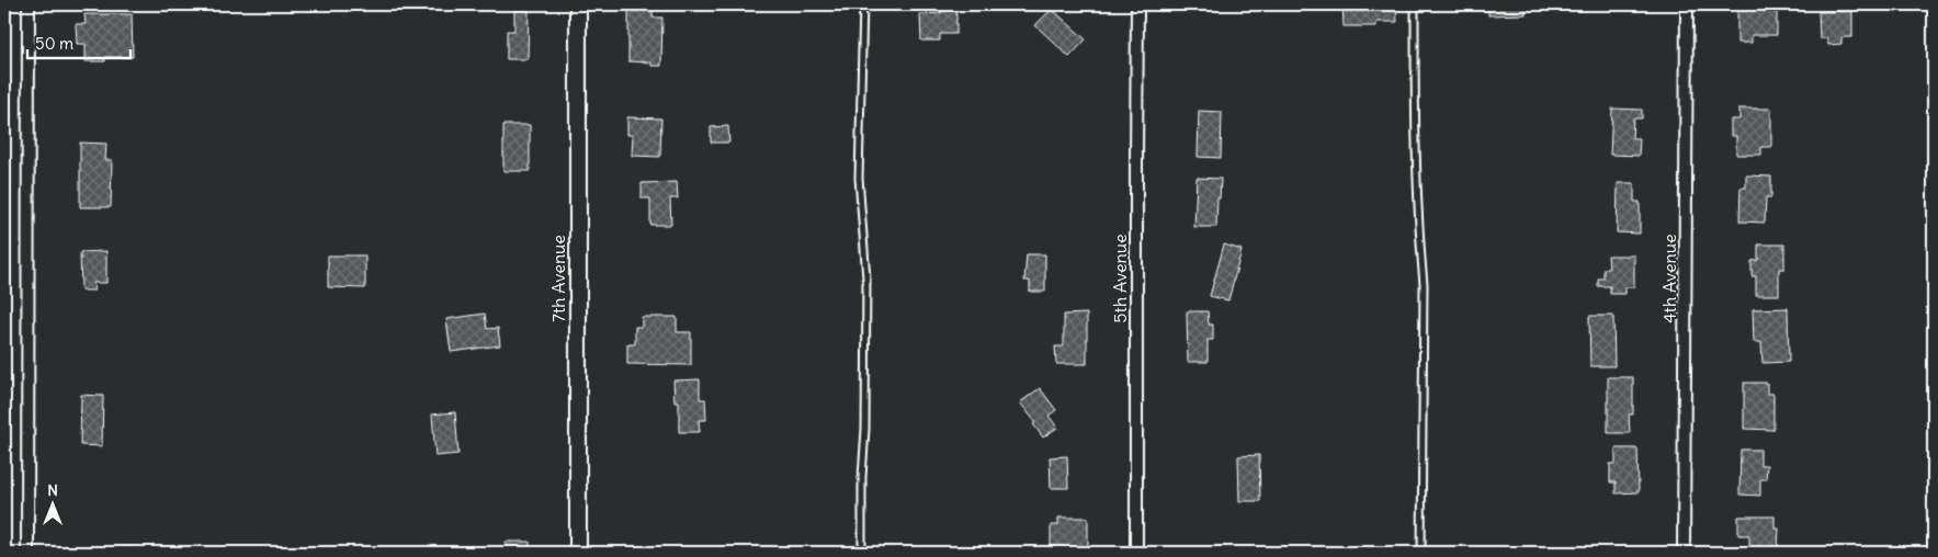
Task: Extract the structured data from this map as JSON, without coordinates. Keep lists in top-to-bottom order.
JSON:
{
  "streets": {
    "street": ["7th Avenue", "5th Avenue", "4th Avenue"]
  },
  "scale_bar": "50 m",
  "north": "top"
}
